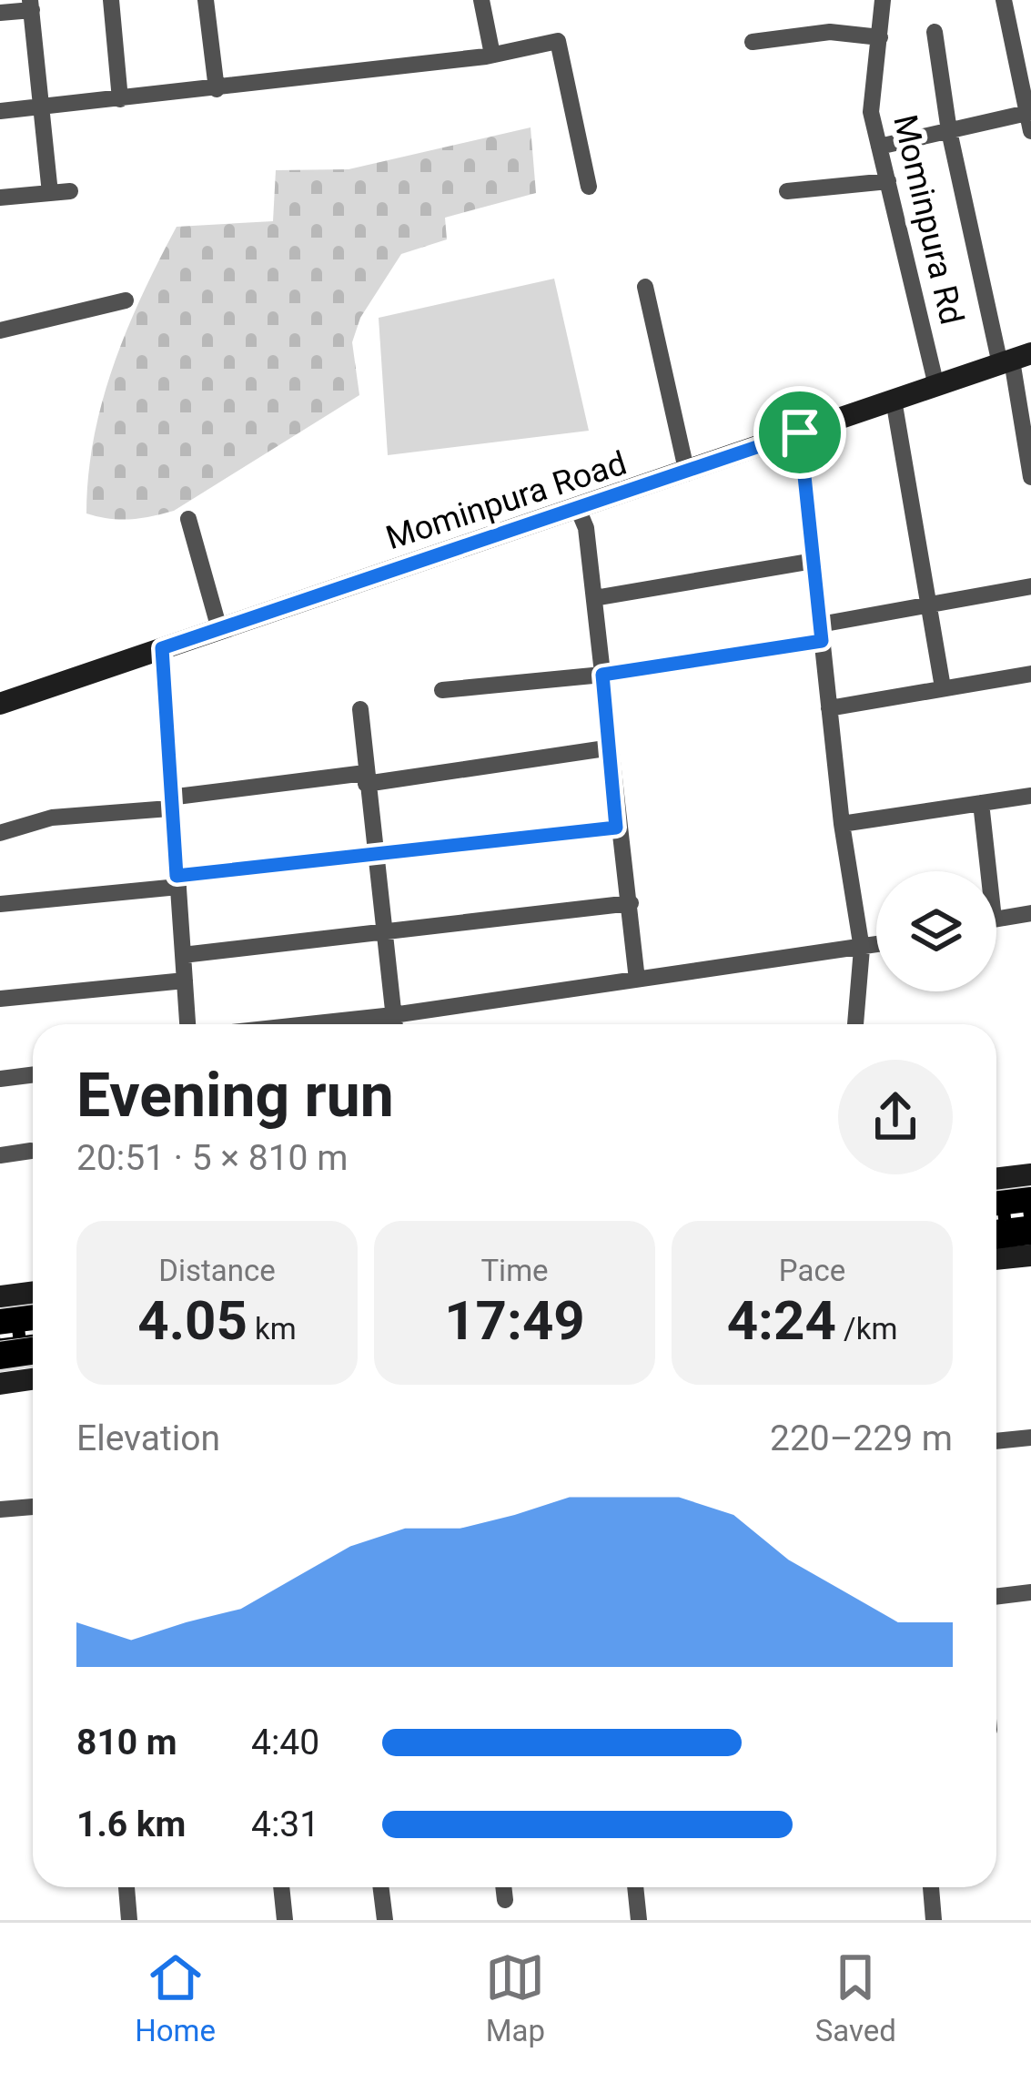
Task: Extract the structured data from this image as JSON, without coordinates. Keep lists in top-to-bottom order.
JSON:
{
  "streets": {
    "main road": ["Mominpura Road"],
    "street": ["Mominpura Rd"]
  },
  "crossings": [
    ["Mominpura Rd", "Mominpura Road"]
  ],
  "page": {
    "heading": ["Evening run", "20:51 · 5 × 810 m"],
    "stats": [
      ["Distance", "4.05 km"],
      ["Time", "17:49"],
      ["Pace", "4:24 /km"]
    ],
    "chart": ["Elevation", "220–229 m"],
    "list": [
      {
        "name": "810 m",
        "note": "4:40"
      },
      {
        "name": "1.6 km",
        "note": "4:31"
      }
    ],
    "tabs": ["Home", "Map", "Saved"]
  }
}
